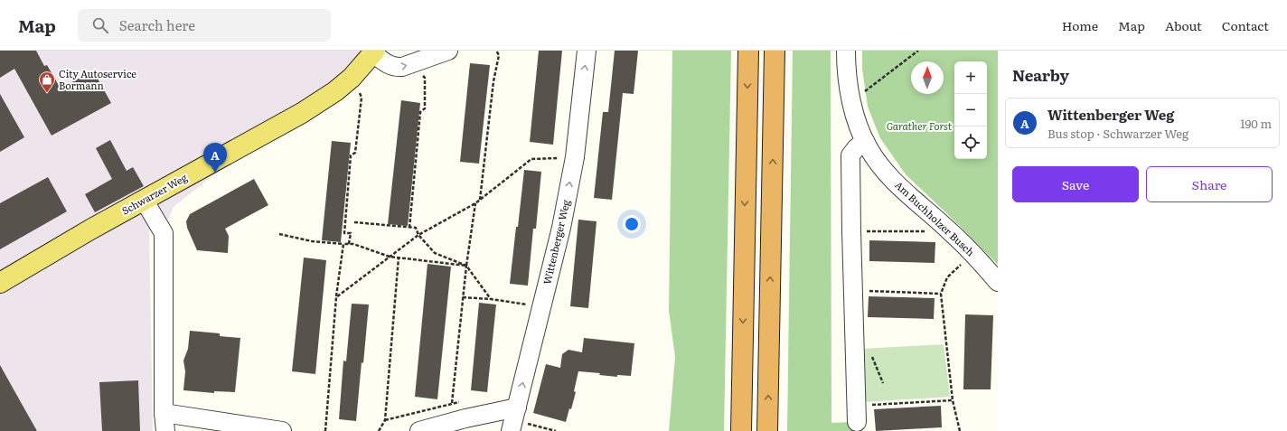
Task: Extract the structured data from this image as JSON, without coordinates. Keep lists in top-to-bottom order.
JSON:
{
  "streets": {
    "main road": ["Schwarzer Weg"],
    "street": ["Am Buchholzer Busch", "Wittenberger Weg"]
  },
  "one_way": ["Wittenberger Weg"],
  "parks": ["Garather Forst"],
  "places": {
    "shop": ["City Autoservice Bormann"]
  },
  "north": "top",
  "page": {
    "header": "Map",
    "search": "Search here",
    "nav": [
      "Home",
      "Map",
      "About",
      "Contact"
    ],
    "heading": "Nearby",
    "map_buttons": ["+", "−"],
    "list": [
      {
        "mark": "A",
        "name": "Wittenberger Weg",
        "note": "Bus stop · Schwarzer Weg",
        "value": "190 m"
      }
    ],
    "pins": "A",
    "buttons": ["Save", "Share"]
  }
}
